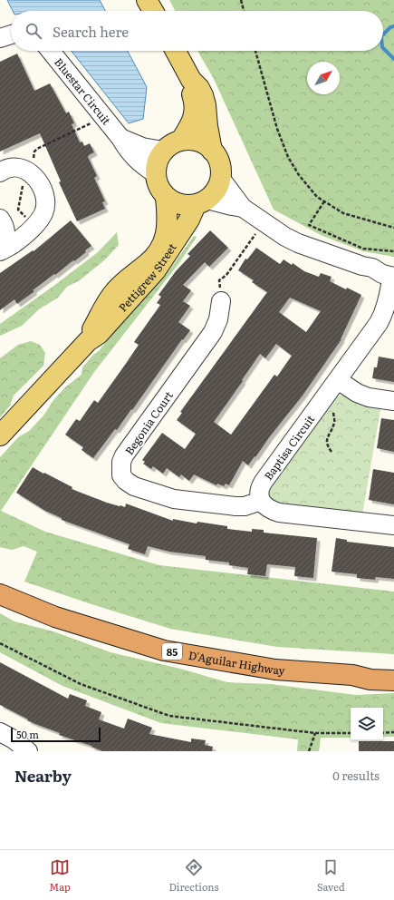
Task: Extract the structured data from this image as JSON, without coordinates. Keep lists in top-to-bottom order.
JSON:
{
  "streets": {
    "highway": ["85", "D'Aguilar Highway"],
    "main road": ["Pettigrew Street"],
    "street": ["Bluestar Circuit", "Begonia Court", "Baptisa Circuit"]
  },
  "crossings": [
    ["Bluestar Circuit", "Pettigrew Street"],
    ["Bluestar Circuit", "Baptisa Circuit"],
    ["Pettigrew Street", "Baptisa Circuit"],
    ["Begonia Court", "Baptisa Circuit"]
  ],
  "scale_bar": "50 m",
  "north": "top right",
  "page": {
    "search": "Search here",
    "scale": "50 m",
    "heading": ["Nearby", "0 results"],
    "nav": ["Map", "Directions", "Saved"]
  }
}
